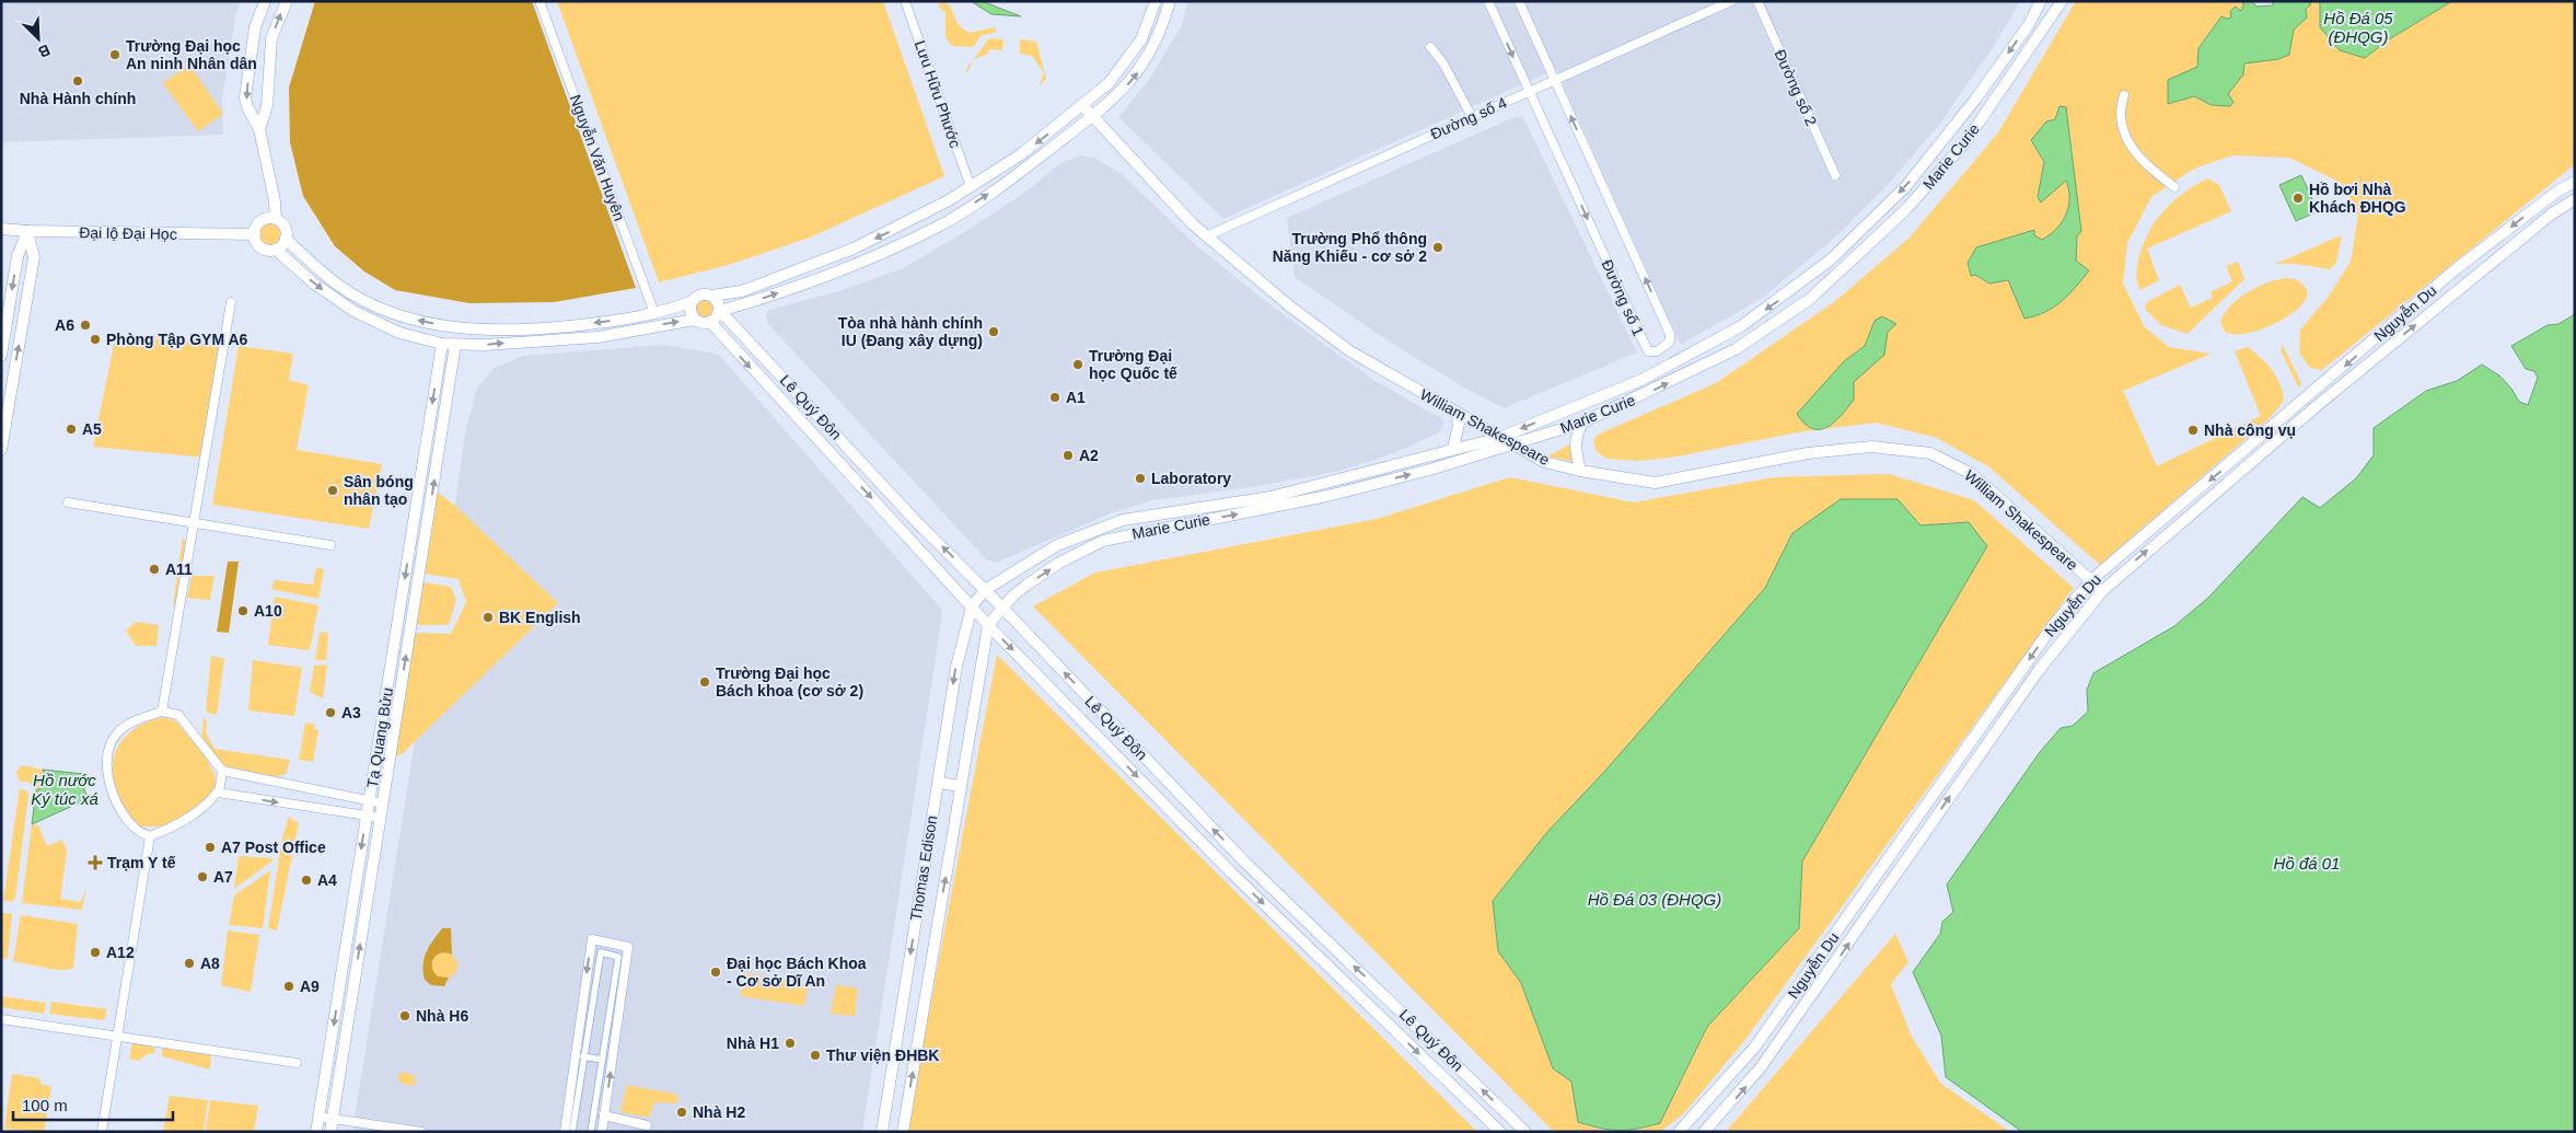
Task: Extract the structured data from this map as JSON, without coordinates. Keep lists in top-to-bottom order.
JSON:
{
  "streets": {
    "street": [
      "Đường số 2",
      "Lưu Hữu Phước",
      "Đường số 4",
      "Marie Curie",
      "Nguyễn Văn Huyên",
      "Đại lộ Đại Học",
      "Đường số 1",
      "Nguyễn Du",
      "Lê Quý Đôn",
      "William Shakespeare",
      "Tạ Quang Bửu",
      "Thomas Edison"
    ]
  },
  "crossings": [
    ["Đường số 4", "Đường số 1"],
    ["Đường số 4", "William Shakespeare"],
    ["Marie Curie", "Lê Quý Đôn"],
    ["Marie Curie", "William Shakespeare"],
    ["Marie Curie", "Thomas Edison"],
    ["Nguyễn Du", "William Shakespeare"],
    ["Lê Quý Đôn", "Thomas Edison"]
  ],
  "water": [
    "Hồ Đá 05 (ĐHQG)",
    "Hồ nước Ký túc xá",
    "Hồ đá 01",
    "Hồ Đá 03 (ĐHQG)"
  ],
  "places": {
    "other": [
      "Trường Đại học An ninh Nhân dân",
      "Nhà Hành chính",
      "Hồ bơi Nhà Khách ĐHQG",
      "Trường Phổ thông Năng Khiếu - cơ sở 2",
      "A6",
      "Tòa nhà hành chính IU (Đang xây dựng)",
      "Phòng Tập GYM A6",
      "Trường Đại học Quốc tế",
      "A1",
      "A5",
      "Nhà công vụ",
      "A2",
      "Laboratory",
      "Sân bóng nhân tạo",
      "A11",
      "A10",
      "BK English",
      "Trường Đại học Bách khoa (cơ sở 2)",
      "A3",
      "A7 Post Office",
      "A7",
      "A4",
      "A12",
      "A8",
      "Đại học Bách Khoa - Cơ sở Dĩ An",
      "A9",
      "Nhà H6",
      "Nhà H1",
      "Thư viện ĐHBK",
      "Nhà H2"
    ],
    "health": ["Trạm Y tế"]
  },
  "scale_bar": "100 m",
  "north": "bottom right"
}
